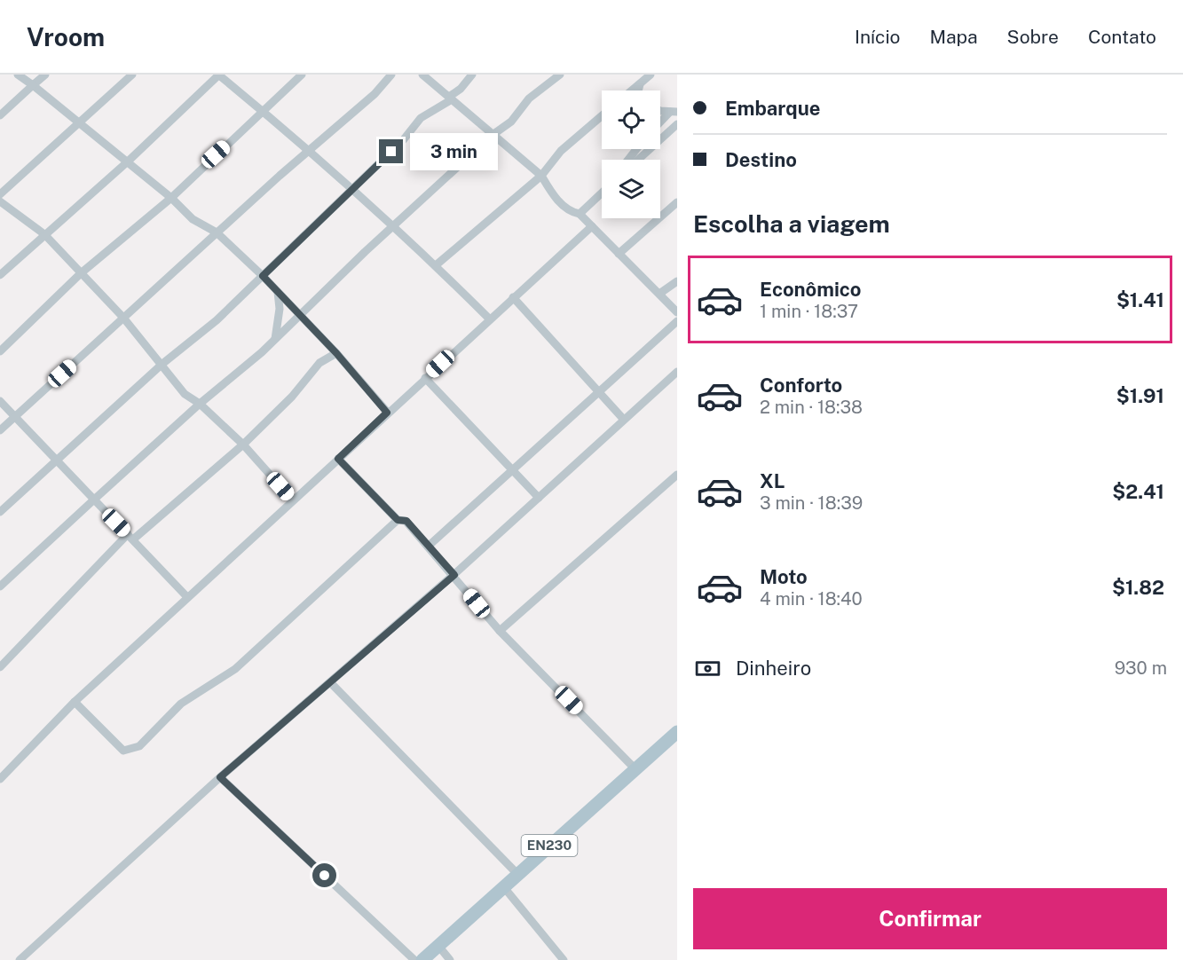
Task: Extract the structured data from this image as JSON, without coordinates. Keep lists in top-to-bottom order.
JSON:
{
  "streets": {
    "main road": ["EN230"]
  },
  "page": {
    "header": "Vroom",
    "nav": [
      "Início",
      "Mapa",
      "Sobre",
      "Contato"
    ],
    "banner": ["Embarque", "Destino"],
    "bubble": "3 min",
    "heading": "Escolha a viagem",
    "list": [
      {
        "name": "Econômico",
        "note": "1 min · 18:37",
        "value": "$1.41"
      },
      {
        "name": "Conforto",
        "note": "2 min · 18:38",
        "value": "$1.91"
      },
      {
        "name": "XL",
        "note": "3 min · 18:39",
        "value": "$2.41"
      },
      {
        "name": "Moto",
        "note": "4 min · 18:40",
        "value": "$1.82"
      }
    ],
    "pay": ["Dinheiro", "930 m"],
    "buttons": "Confirmar"
  }
}
